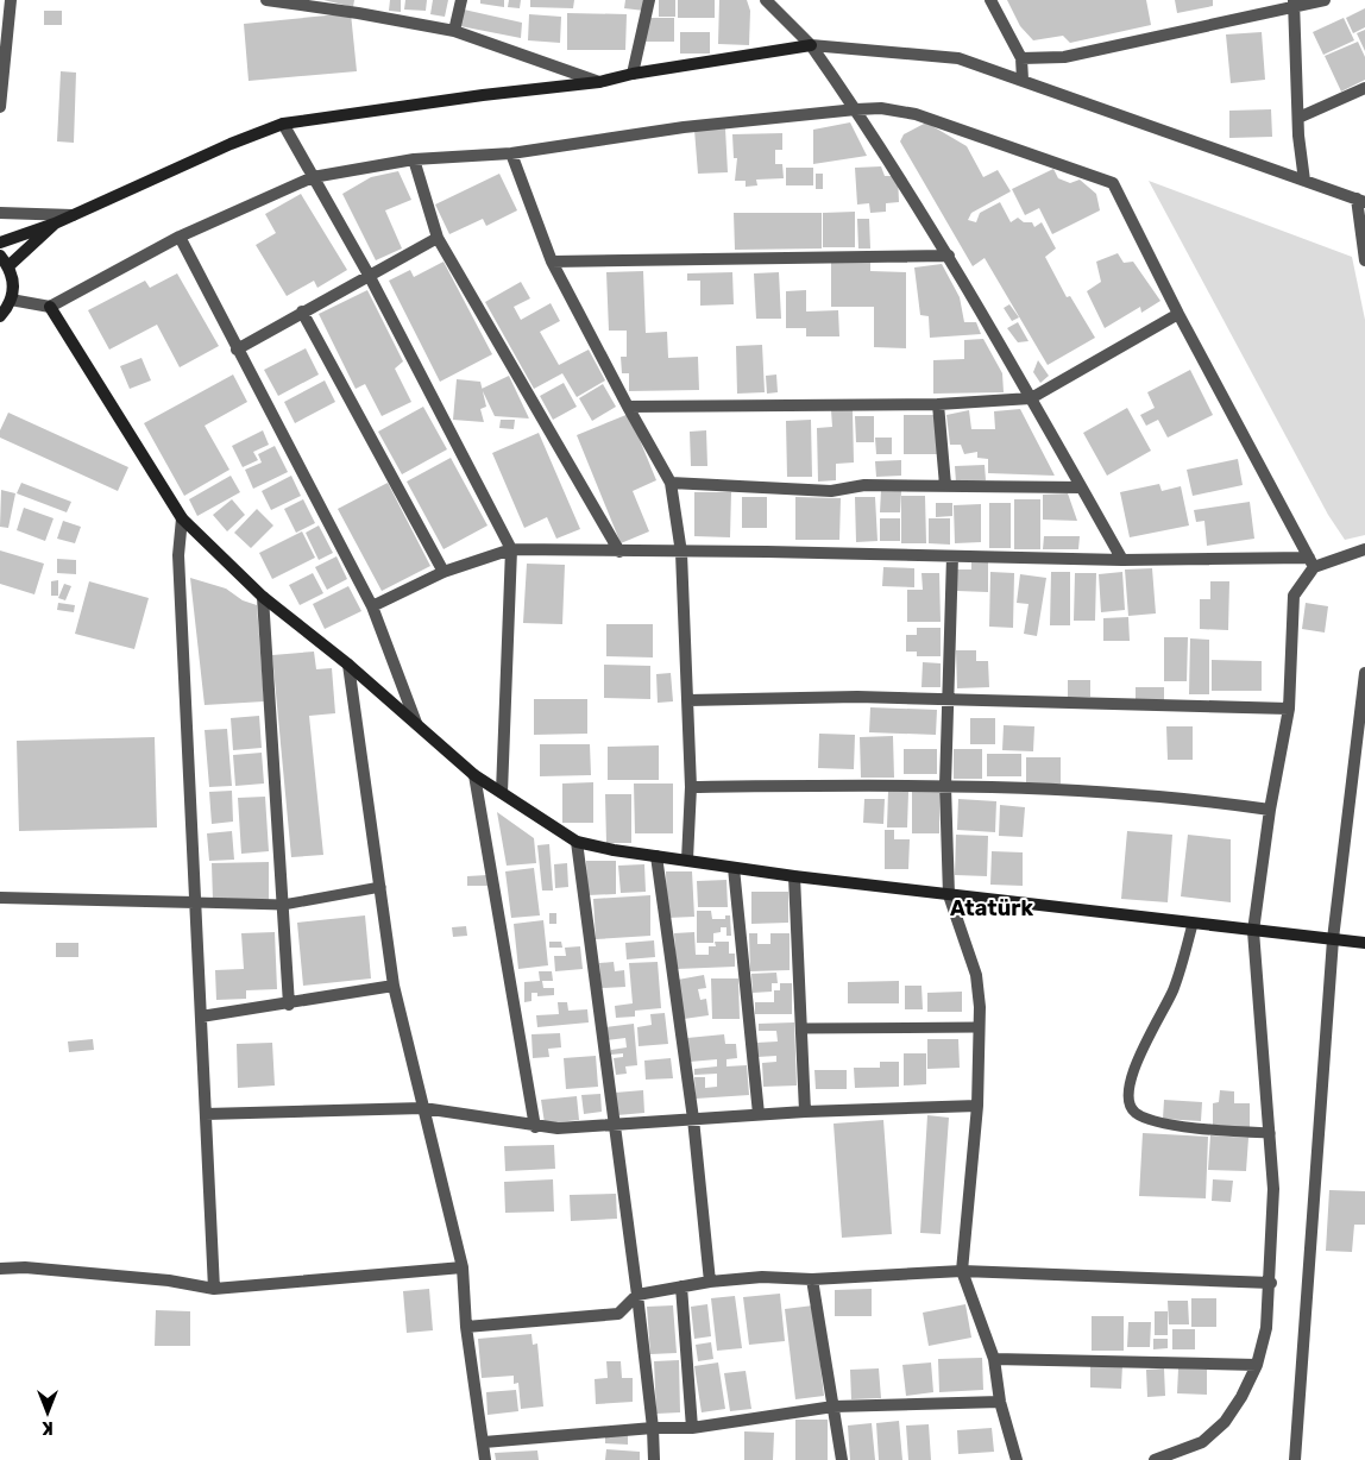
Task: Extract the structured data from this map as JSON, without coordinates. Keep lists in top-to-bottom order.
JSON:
{
  "districts": ["Atatürk"],
  "north": "bottom"
}
